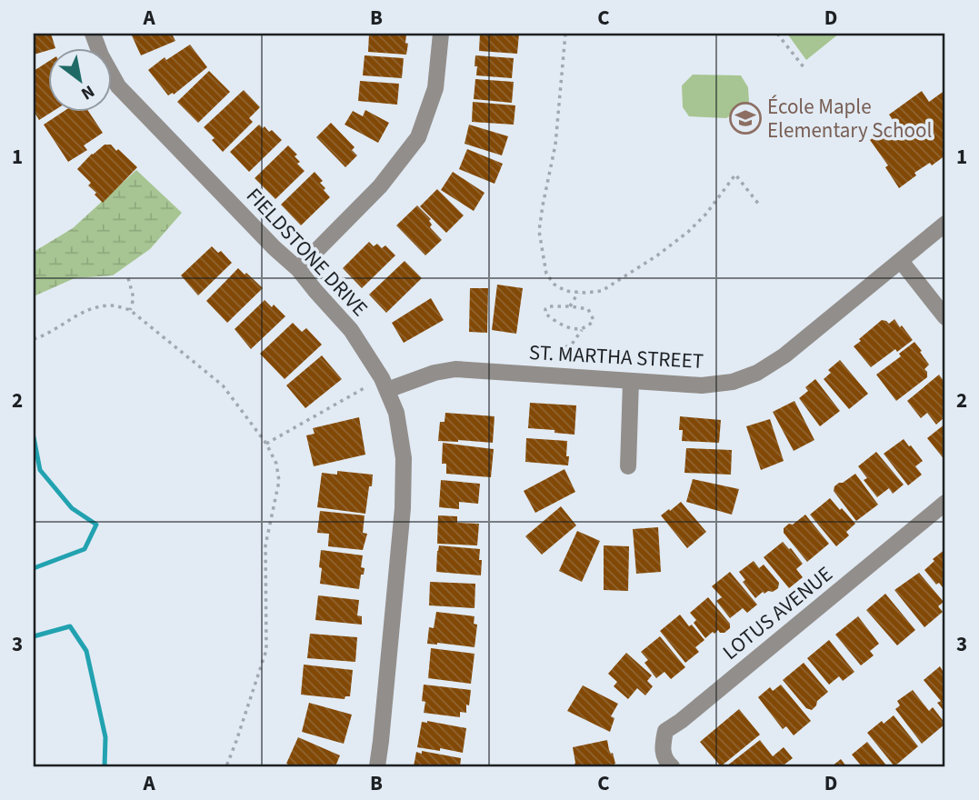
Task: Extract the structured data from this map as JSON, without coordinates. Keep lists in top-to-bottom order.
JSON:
{
  "streets": {
    "street": ["FIELDSTONE DRIVE", "ST. MARTHA STREET", "LOTUS AVENUE"]
  },
  "crossings": [
    ["FIELDSTONE DRIVE", "ST. MARTHA STREET"]
  ],
  "places": {
    "school or university": ["École Maple Elementary School"]
  },
  "north": "bottom right",
  "grid": {
    "columns": [
      "A",
      "B",
      "C",
      "D"
    ],
    "rows": ["1", "2", "3"]
  }
}
